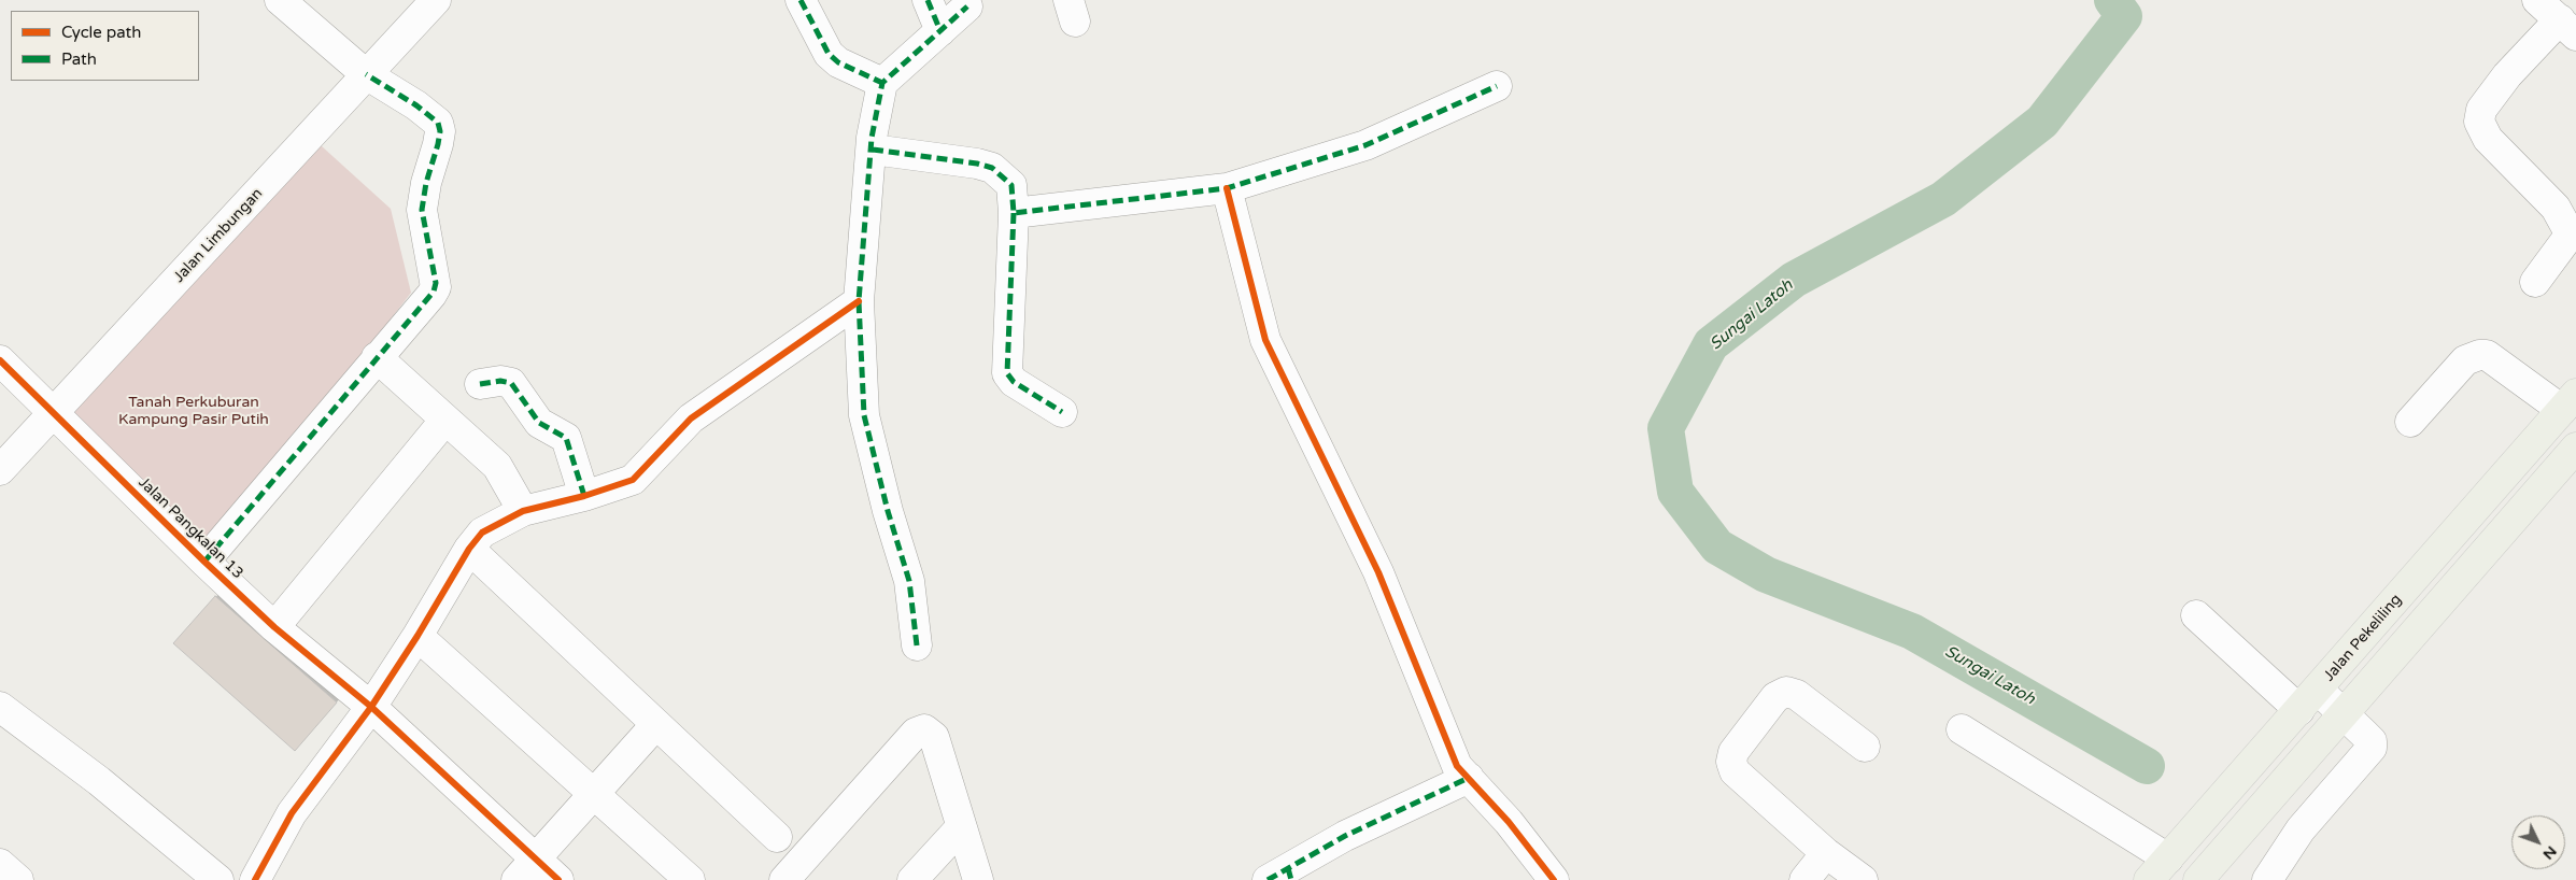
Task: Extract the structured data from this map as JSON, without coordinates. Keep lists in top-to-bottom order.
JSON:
{
  "streets": {
    "main road": ["Jalan Pekeliling"],
    "street": ["Jalan Limbungan", "Jalan Pangkalan 13"]
  },
  "crossings": [
    ["Jalan Limbungan", "Jalan Pangkalan 13"]
  ],
  "water": ["Sungai Latoh"],
  "parks": ["Tanah Perkuburan Kampung Pasir Putih"],
  "legend": ["Cycle path", "Path"],
  "north": "bottom right"
}
